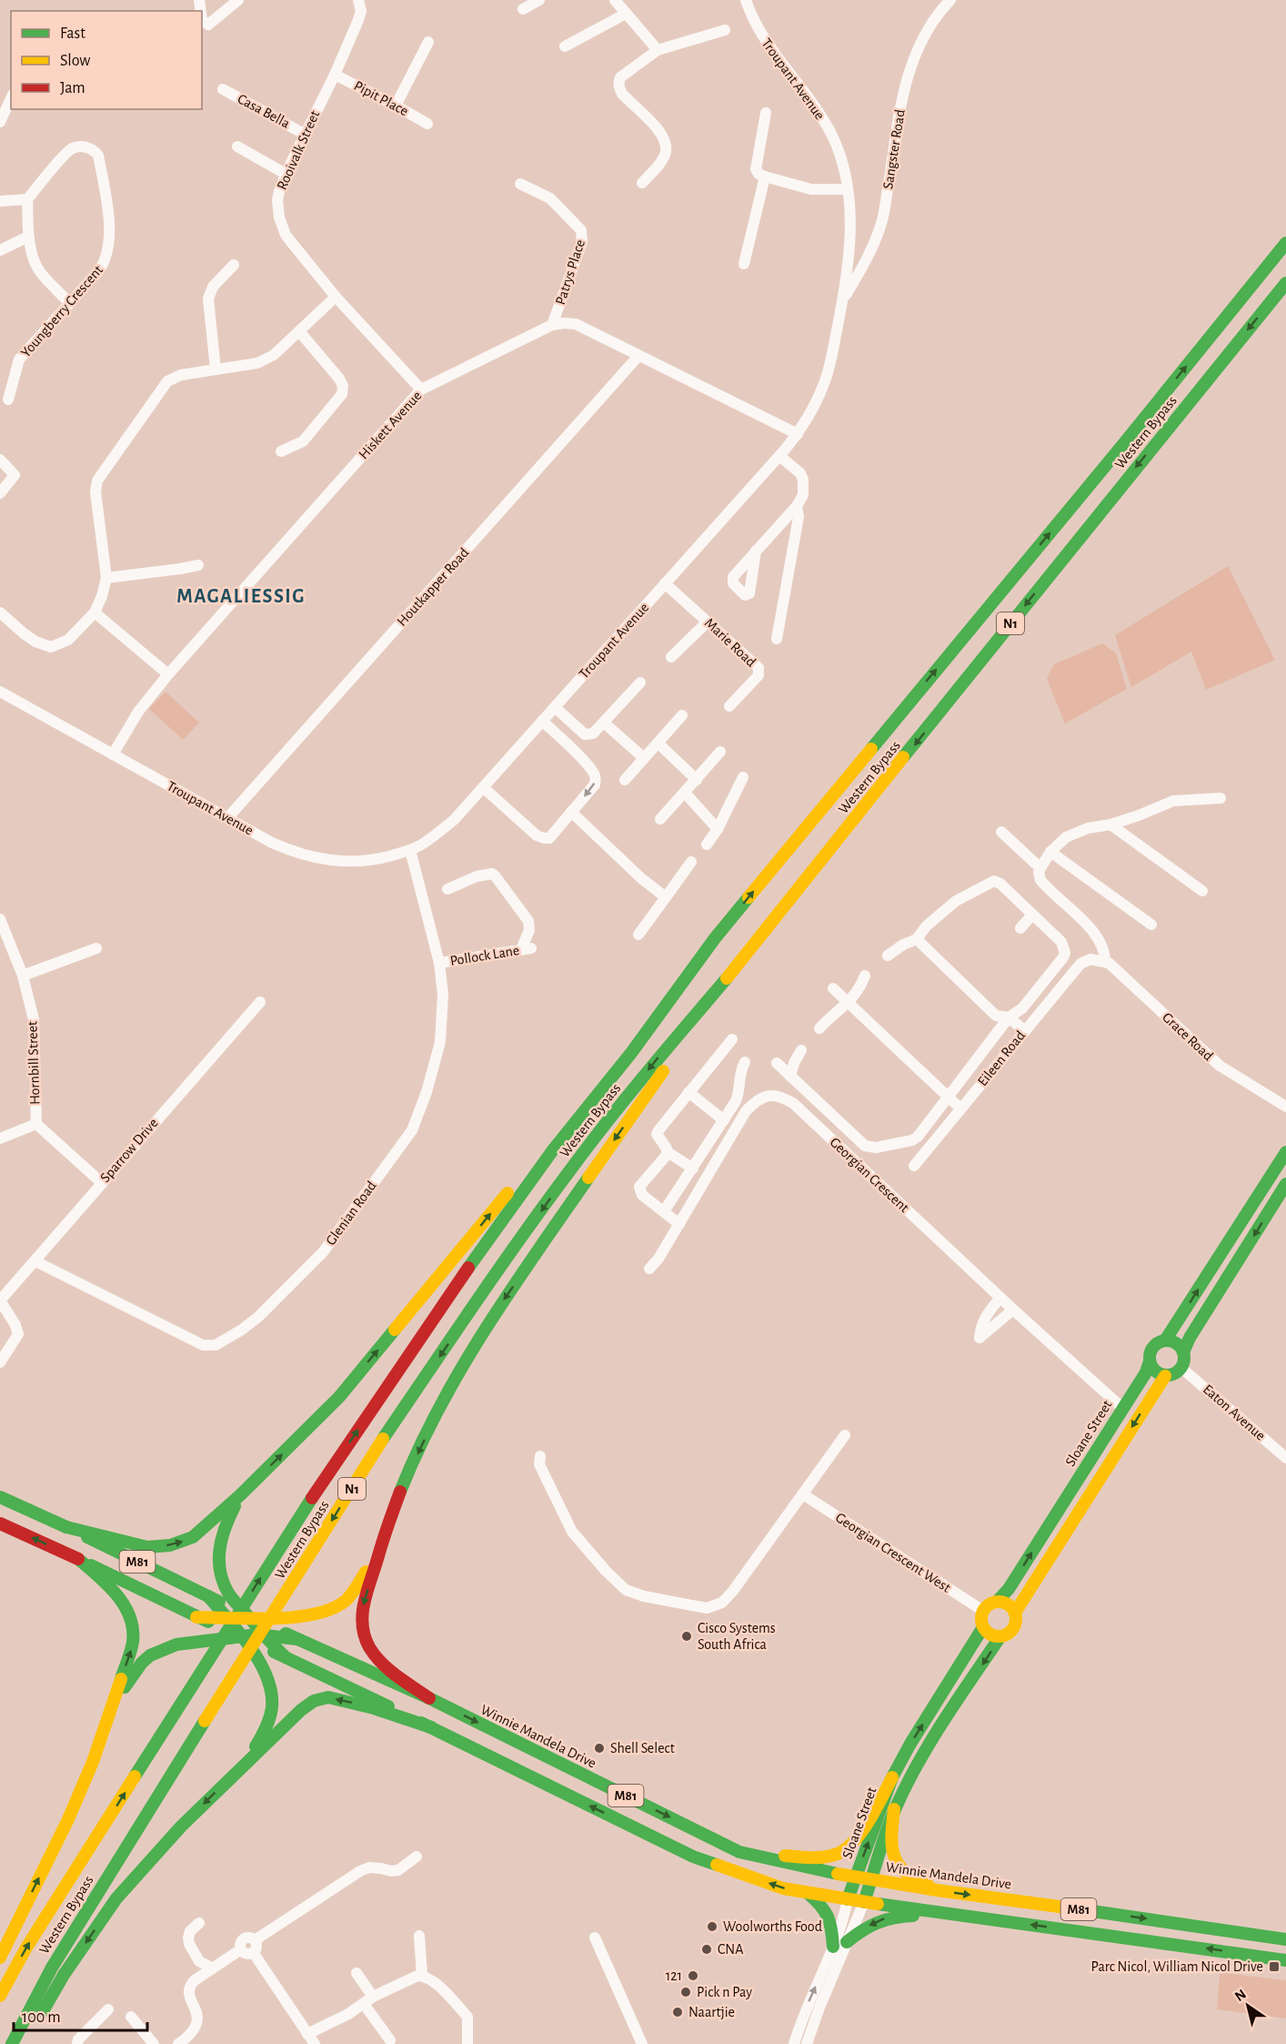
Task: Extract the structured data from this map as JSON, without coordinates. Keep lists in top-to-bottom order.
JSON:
{
  "streets": {
    "main road": [
      "Western Bypass",
      "N1",
      "Sloane Street",
      "M81",
      "Winnie Mandela Drive"
    ],
    "street": [
      "Troupant Avenue",
      "Pipit Place",
      "Casa Bella",
      "Sangster Road",
      "Rooivalk Street",
      "Patrys Place",
      "Youngberry Crescent",
      "Hiskett Avenue",
      "Houtkapper Road",
      "Marie Road",
      "Pollock Lane",
      "Grace Road",
      "Eileen Road",
      "Hornbill Street",
      "Sparrow Drive",
      "Georgian Crescent",
      "Glenian Road",
      "Eaton Avenue",
      "Georgian Crescent West"
    ]
  },
  "crossings": [
    ["Troupant Avenue", "Sangster Road"],
    ["Troupant Avenue", "Hiskett Avenue"],
    ["Troupant Avenue", "Houtkapper Road"],
    ["Troupant Avenue", "Marie Road"],
    ["Troupant Avenue", "Glenian Road"],
    ["Pipit Place", "Rooivalk Street"],
    ["Casa Bella", "Rooivalk Street"],
    ["Rooivalk Street", "Hiskett Avenue"],
    ["Patrys Place", "Hiskett Avenue"],
    ["Hiskett Avenue", "Houtkapper Road"],
    ["Pollock Lane", "Glenian Road"],
    ["Grace Road", "Eileen Road"],
    ["Hornbill Street", "Sparrow Drive"],
    ["Sparrow Drive", "Glenian Road"],
    ["Georgian Crescent", "Sloane Street"],
    ["Eaton Avenue", "Sloane Street"],
    ["Sloane Street", "Georgian Crescent West"],
    ["Sloane Street", "M81"],
    ["Sloane Street", "Winnie Mandela Drive"]
  ],
  "districts": ["MAGALIESSIG"],
  "places": {
    "other": [
      "Cisco Systems South Africa",
      "Shell Select",
      "Woolworths Food",
      "CNA",
      "121",
      "Pick n Pay",
      "Naartjie"
    ],
    "transit": ["Parc Nicol, William Nicol Drive"]
  },
  "legend": ["Fast", "Slow", "Jam"],
  "scale_bar": "100 m",
  "north": "top left"
}
